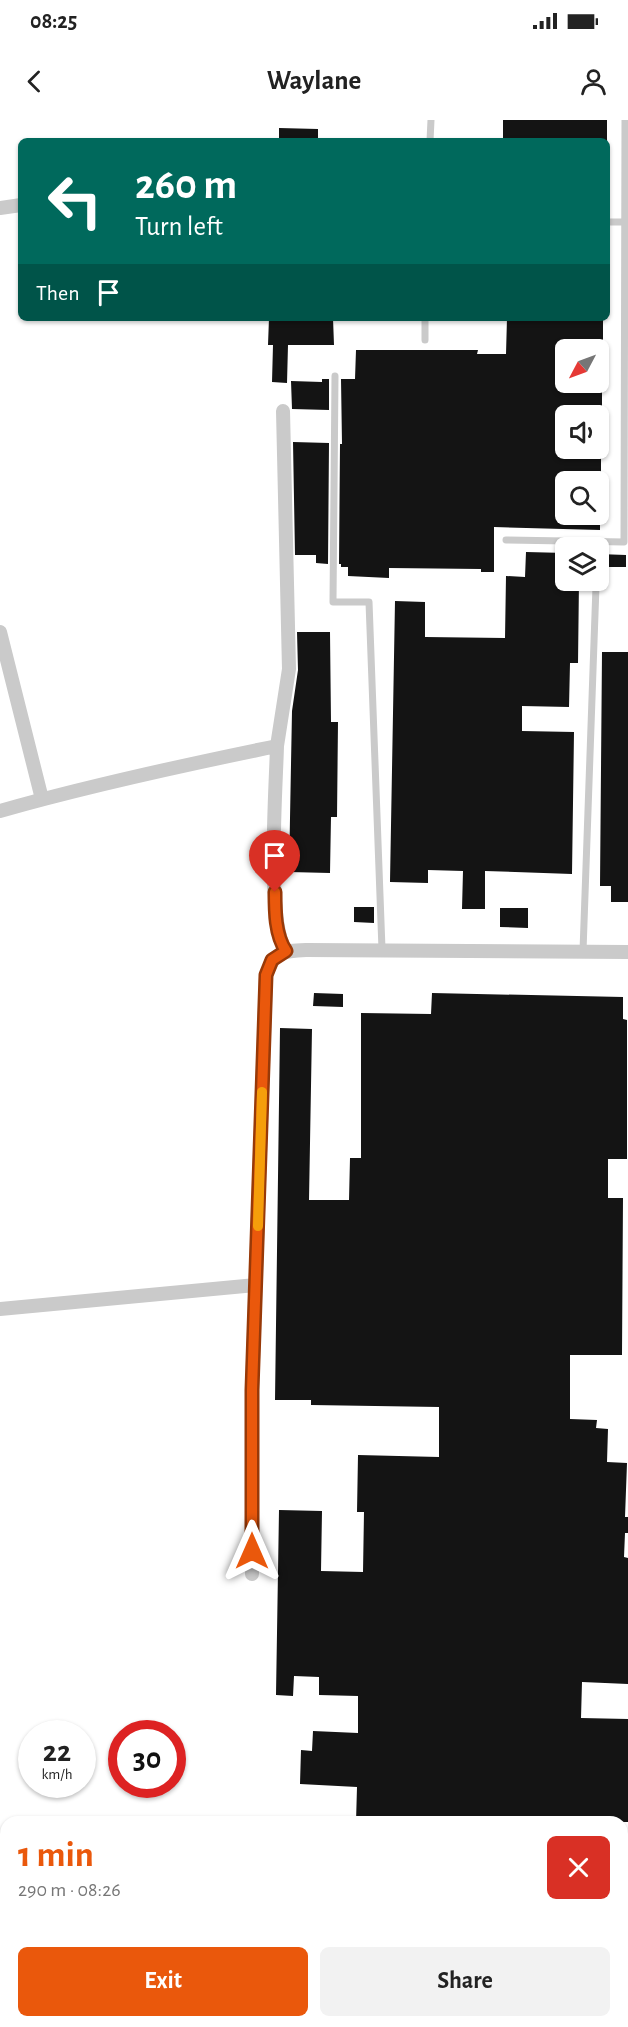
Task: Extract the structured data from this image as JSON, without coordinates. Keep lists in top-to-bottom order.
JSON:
{
  "north": "bottom left",
  "page": {
    "status": "08:25",
    "header": "Waylane",
    "turn": ["260 m", "Turn left"],
    "then": "Then",
    "speed": "22 km/h",
    "limit": "30",
    "heading": ["1 min", "290 m · 08:26"],
    "buttons": ["Exit", "Share"]
  }
}
